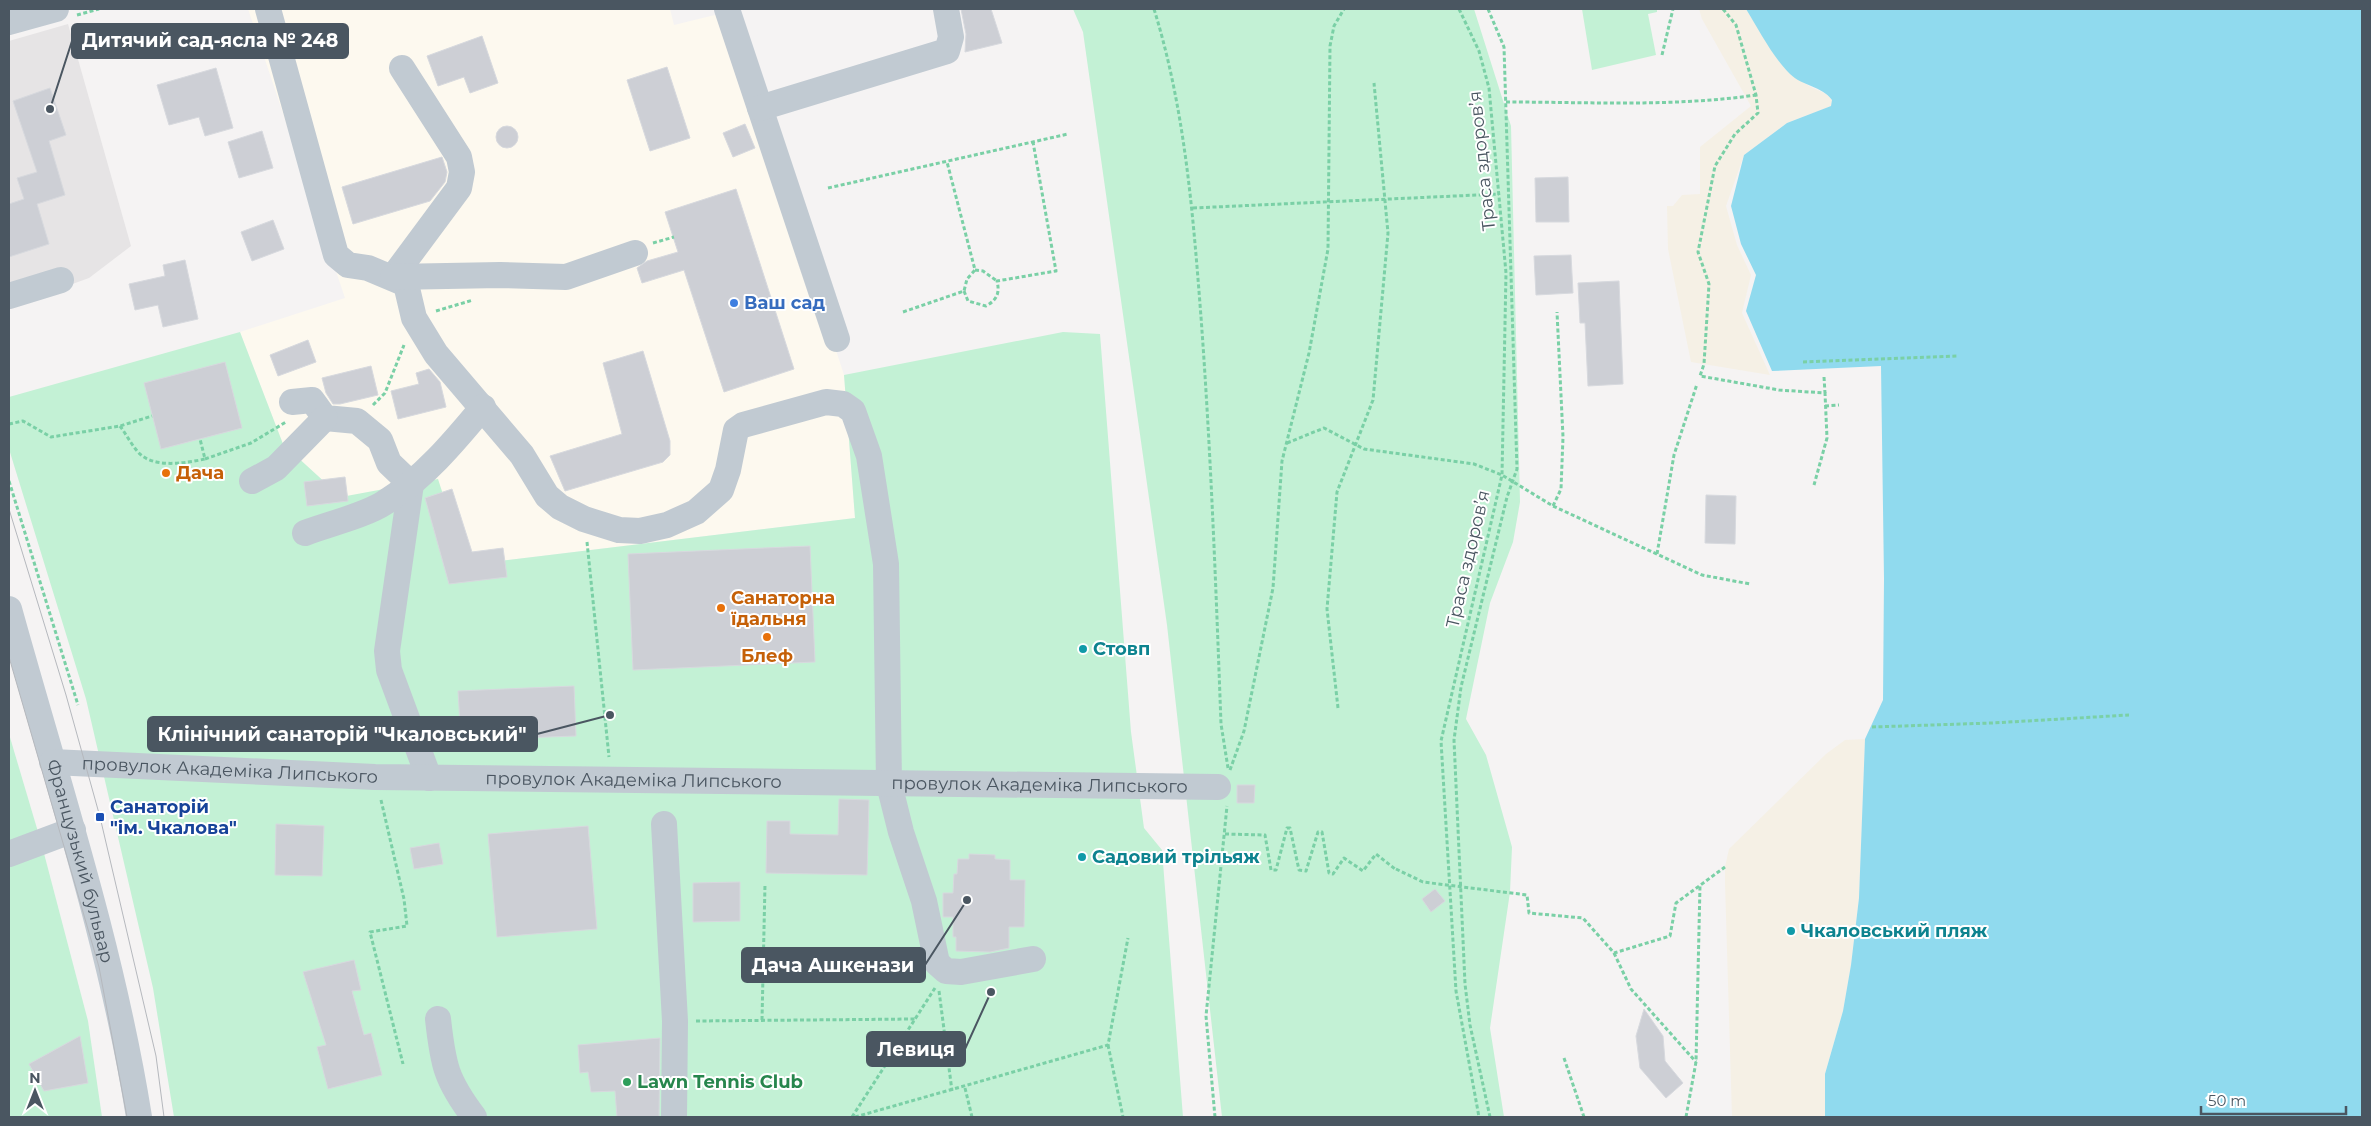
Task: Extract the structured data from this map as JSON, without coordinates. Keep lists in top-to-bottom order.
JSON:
{
  "streets": {
    "street": ["провулок Академіка Липського", "Французький бульвар"],
    "path": ["Траса здоров’я"]
  },
  "crossings": [
    ["провулок Академіка Липського", "Французький бульвар"]
  ],
  "places": {
    "other": [
      "Дитячий сад-ясла № 248",
      "Ваш сад",
      "Дача",
      "Санаторна їдальня",
      "Блеф",
      "Стовп",
      "Клінічний санаторій \"Чкаловський\"",
      "Садовий трільяж",
      "Дача Ашкенази",
      "Чкаловський пляж",
      "Левиця",
      "Lawn Tennis Club"
    ],
    "transit": ["Санаторій \"ім. Чкалова\""]
  },
  "scale_bar": "50 m",
  "north": "top"
}
